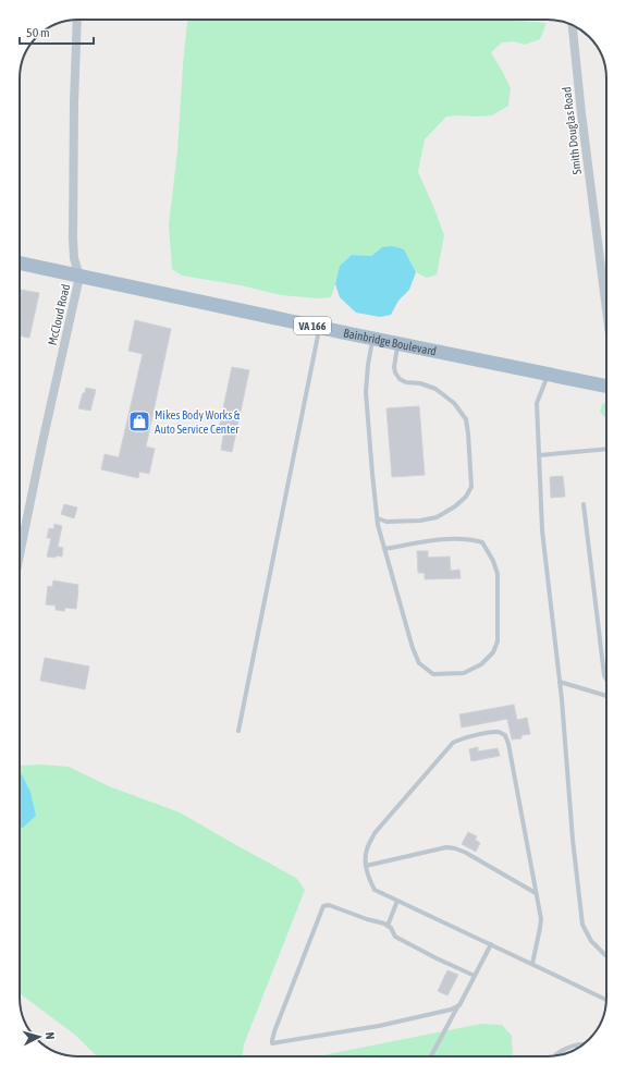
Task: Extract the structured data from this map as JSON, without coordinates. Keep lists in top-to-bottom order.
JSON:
{
  "streets": {
    "main road": ["VA 166", "Bainbridge Boulevard"],
    "street": ["Smith Douglas Road", "McCloud Road"]
  },
  "crossings": [
    ["McCloud Road", "Bainbridge Boulevard"]
  ],
  "places": {
    "shop": ["Mikes Body Works & Auto Service Center"]
  },
  "scale_bar": "50 m",
  "north": "right"
}
